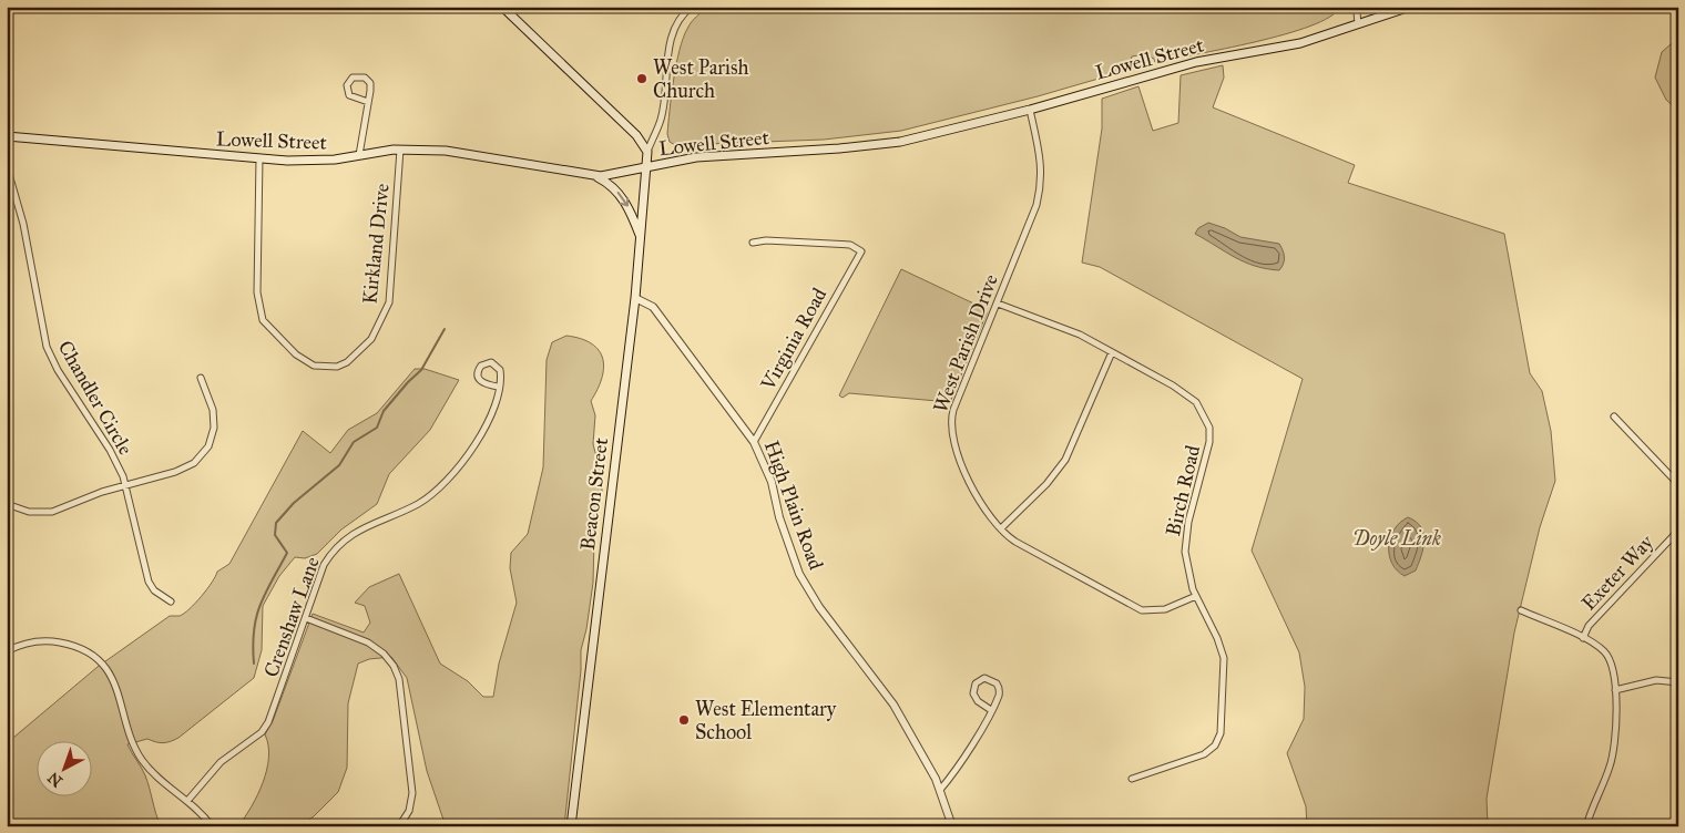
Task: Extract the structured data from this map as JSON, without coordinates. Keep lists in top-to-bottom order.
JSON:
{
  "streets": {
    "main road": ["Lowell Street", "Beacon Street"],
    "street": [
      "Kirkland Drive",
      "Virginia Road",
      "West Parish Drive",
      "Chandler Circle",
      "Birch Road",
      "High Plain Road",
      "Exeter Way",
      "Crenshaw Lane"
    ]
  },
  "crossings": [
    ["Lowell Street", "Kirkland Drive"],
    ["Lowell Street", "West Parish Drive"],
    ["Lowell Street", "Beacon Street"],
    ["Virginia Road", "High Plain Road"],
    ["West Parish Drive", "Birch Road"],
    ["Beacon Street", "High Plain Road"]
  ],
  "parks": ["Doyle Link"],
  "places": ["West Parish Church", "West Elementary School"],
  "north": "bottom left"
}
